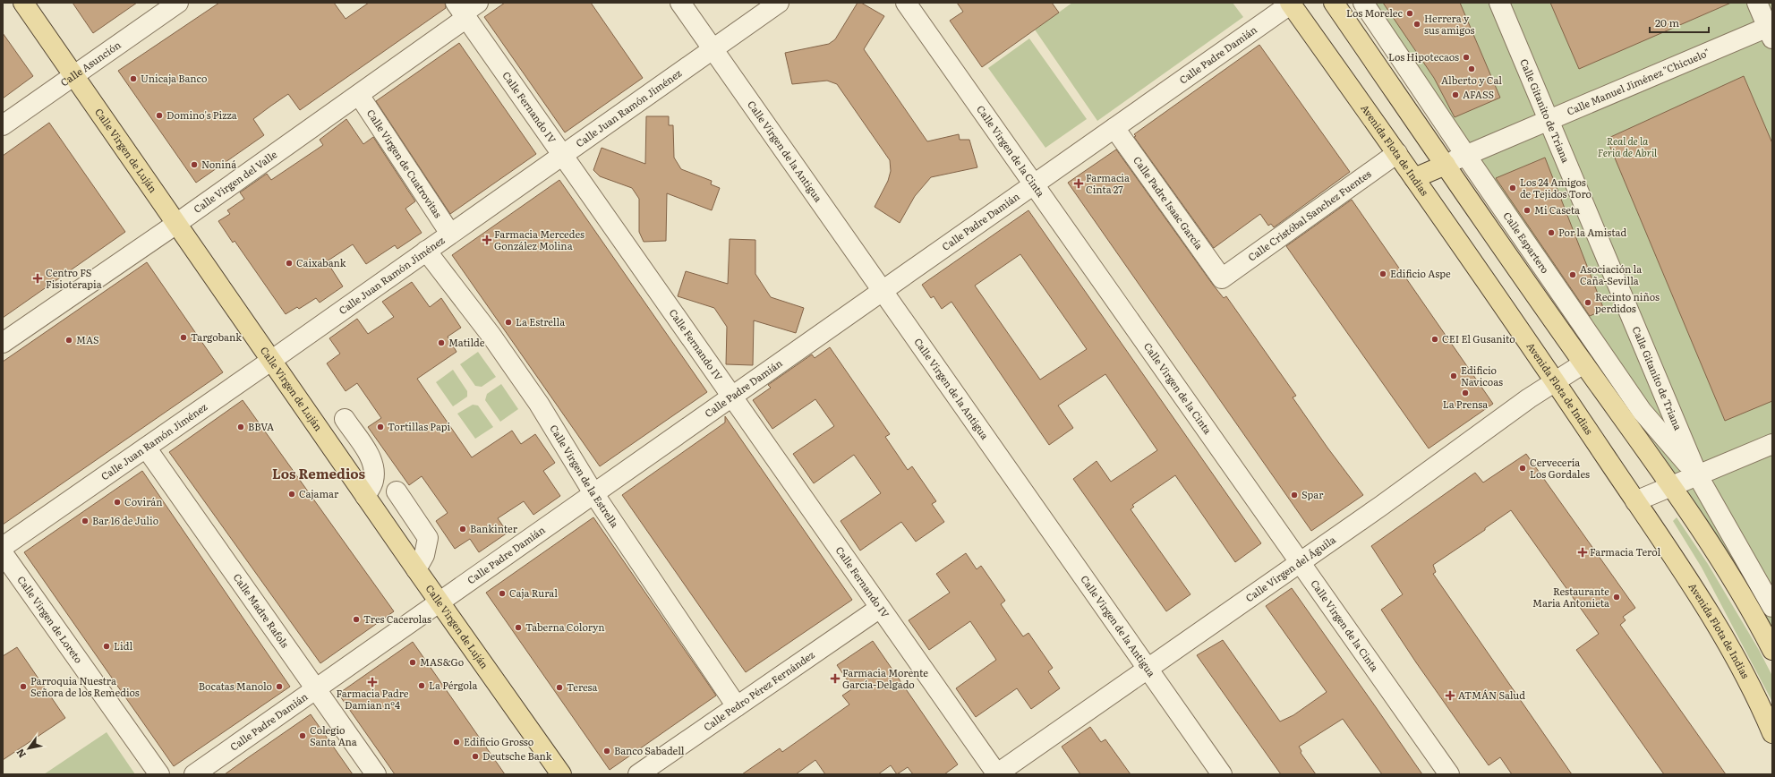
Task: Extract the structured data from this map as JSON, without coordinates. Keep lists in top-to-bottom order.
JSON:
{
  "streets": {
    "main road": ["Avenida Flota de Indias", "Calle Virgen de Luján"],
    "street": [
      "Calle Padre Damián",
      "Calle Asunción",
      "Calle Manuel Jiménez \"Chicuelo\"",
      "Calle Fernando IV",
      "Calle Juan Ramón Jiménez",
      "Calle Gitanito de Triana",
      "Calle Virgen de la Antigua",
      "Calle Virgen de la Cinta",
      "Calle Virgen de Cuatrovitas",
      "Calle Virgen del Valle",
      "Calle Padre Isaac García",
      "Calle Cristóbal Sanchez Fuentes",
      "Calle Espartero",
      "Calle Virgen de la Estrella",
      "Calle Virgen del Águila",
      "Calle Madre Rafols",
      "Calle Virgen de Loreto",
      "Calle Pedro Pérez Fernández"
    ]
  },
  "crossings": [
    ["Calle Padre Damián", "Calle Fernando IV"],
    ["Calle Padre Damián", "Avenida Flota de Indias"],
    ["Calle Padre Damián", "Calle Virgen de Luján"],
    ["Calle Padre Damián", "Calle Virgen de la Antigua"],
    ["Calle Padre Damián", "Calle Virgen de la Cinta"],
    ["Calle Padre Damián", "Calle Padre Isaac García"],
    ["Calle Padre Damián", "Calle Virgen de la Estrella"],
    ["Calle Padre Damián", "Calle Madre Rafols"],
    ["Calle Asunción", "Calle Virgen de Luján"],
    ["Calle Manuel Jiménez \"Chicuelo\"", "Calle Gitanito de Triana"],
    ["Calle Manuel Jiménez \"Chicuelo\"", "Calle Espartero"],
    ["Calle Fernando IV", "Calle Juan Ramón Jiménez"],
    ["Calle Fernando IV", "Calle Virgen del Valle"],
    ["Calle Fernando IV", "Calle Virgen del Águila"],
    ["Calle Fernando IV", "Calle Pedro Pérez Fernández"],
    ["Calle Juan Ramón Jiménez", "Calle Virgen de Luján"],
    ["Calle Juan Ramón Jiménez", "Calle Virgen de la Antigua"],
    ["Calle Juan Ramón Jiménez", "Calle Virgen de Cuatrovitas"],
    ["Calle Juan Ramón Jiménez", "Calle Virgen de la Estrella"],
    ["Calle Juan Ramón Jiménez", "Calle Madre Rafols"],
    ["Calle Gitanito de Triana", "Calle Espartero"],
    ["Avenida Flota de Indias", "Calle Cristóbal Sanchez Fuentes"],
    ["Avenida Flota de Indias", "Calle Virgen del Águila"],
    ["Calle Virgen de Luján", "Calle Virgen del Valle"],
    ["Calle Virgen de la Antigua", "Calle Virgen del Águila"],
    ["Calle Virgen de la Cinta", "Calle Virgen del Águila"],
    ["Calle Virgen de Cuatrovitas", "Calle Virgen del Valle"],
    ["Calle Padre Isaac García", "Calle Cristóbal Sanchez Fuentes"],
    ["Calle Virgen de la Estrella", "Calle Pedro Pérez Fernández"]
  ],
  "districts": ["Los Remedios"],
  "parks": ["Real de la Feria de Abril"],
  "places": {
    "other": [
      "Los Morelec",
      "Herrera y sus amigos",
      "Los Hipotecaos",
      "Alberto y Cal",
      "Unicaja Banco",
      "AFASS",
      "Domino's Pizza",
      "Noniná",
      "Los 24 Amigos de Tejidos Toro",
      "Mi Caseta",
      "Por la Amistad",
      "Caixabank",
      "Edificio Aspe",
      "Asociación la Caña-Sevilla",
      "Recinto niños perdidos",
      "La Estrella",
      "Targobank",
      "CEI El Gusanito",
      "MAS",
      "Matilde",
      "Edificio Navicoas",
      "La Prensa",
      "BBVA",
      "Tortillas Papi",
      "Cervecería Los Gordales",
      "Cajamar",
      "Spar",
      "Covirán",
      "Bar 16 de Julio",
      "Bankinter",
      "Caja Rural",
      "Restaurante Maria Antonieta",
      "Tres Cacerolas",
      "Taberna Coloryn",
      "Lidl",
      "MAS&Go",
      "La Pérgola",
      "Parroquia Nuestra Señora de los Remedios",
      "Bocatas Manolo",
      "Teresa",
      "Colegio Santa Ana",
      "Edificio Grosso",
      "Banco Sabadell",
      "Deutsche Bank"
    ],
    "health": [
      "Farmacia Cinta 27",
      "Farmacia Mercedes González Molina",
      "Centro FS Fisioterapia",
      "Farmacia Terol",
      "Farmacia Morente García-Delgado",
      "Farmacia Padre Damian nº4",
      "ATMÁN Salud"
    ]
  },
  "scale_bar": "20 m",
  "north": "bottom left"
}
